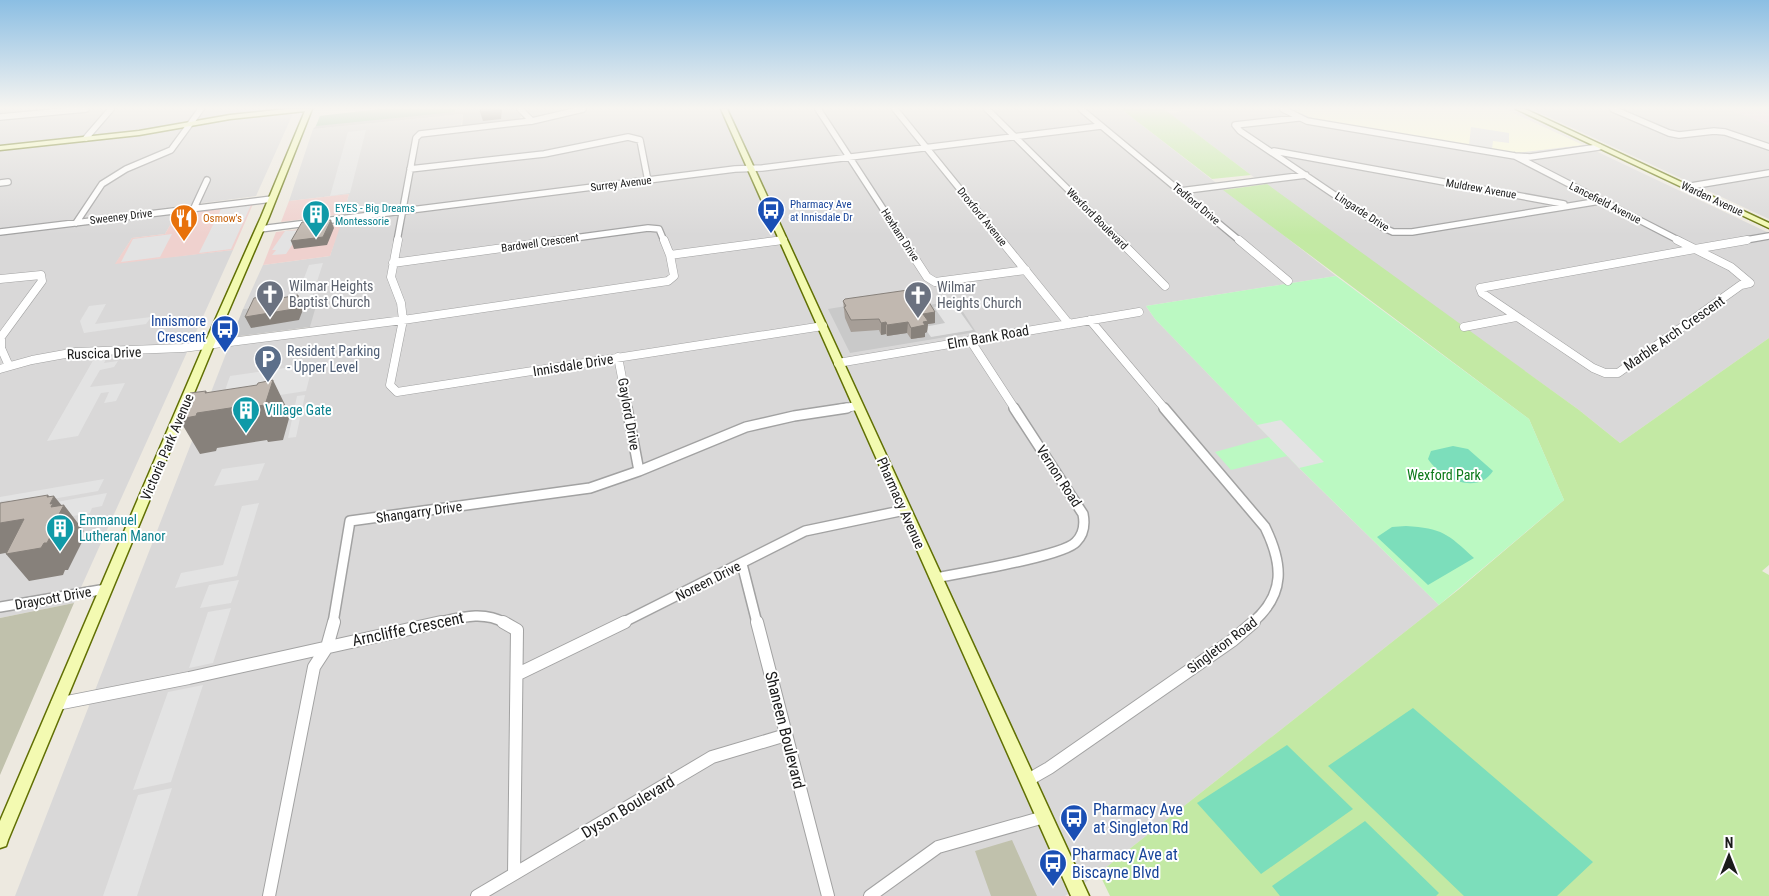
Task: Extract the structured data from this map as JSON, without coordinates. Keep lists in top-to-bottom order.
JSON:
{
  "streets": {
    "street": [
      "Surrey Avenue",
      "Muldrew Avenue",
      "Warden Avenue",
      "Lancefield Avenue",
      "Tedford Drive",
      "Lingarde Drive",
      "Sweeney Drive",
      "Droxford Avenue",
      "Wexford Boulevard",
      "Hexham Drive",
      "Bardwell Crescent",
      "Marble Arch Crescent",
      "Elm Bank Road",
      "Ruscica Drive",
      "Innisdale Drive",
      "Gaylord Drive",
      "Victoria Park Avenue",
      "Vernon Road",
      "Pharmacy Avenue",
      "Shangarry Drive",
      "Noreen Drive",
      "Draycott Drive",
      "Arncliffe Crescent",
      "Singleton Road",
      "Shaneen Boulevard",
      "Dyson Boulevard"
    ]
  },
  "crossings": [
    ["Surrey Avenue", "Hexham Drive"],
    ["Surrey Avenue", "Victoria Park Avenue"],
    ["Surrey Avenue", "Pharmacy Avenue"],
    ["Muldrew Avenue", "Lingarde Drive"],
    ["Lancefield Avenue", "Lingarde Drive"],
    ["Lancefield Avenue", "Marble Arch Crescent"],
    ["Sweeney Drive", "Victoria Park Avenue"],
    ["Droxford Avenue", "Hexham Drive"],
    ["Droxford Avenue", "Elm Bank Road"],
    ["Elm Bank Road", "Vernon Road"],
    ["Elm Bank Road", "Pharmacy Avenue"],
    ["Elm Bank Road", "Singleton Road"],
    ["Ruscica Drive", "Victoria Park Avenue"],
    ["Innisdale Drive", "Gaylord Drive"],
    ["Innisdale Drive", "Pharmacy Avenue"],
    ["Gaylord Drive", "Shangarry Drive"],
    ["Victoria Park Avenue", "Draycott Drive"],
    ["Victoria Park Avenue", "Arncliffe Crescent"],
    ["Vernon Road", "Pharmacy Avenue"],
    ["Pharmacy Avenue", "Shangarry Drive"],
    ["Pharmacy Avenue", "Noreen Drive"],
    ["Pharmacy Avenue", "Singleton Road"],
    ["Shangarry Drive", "Arncliffe Crescent"],
    ["Noreen Drive", "Arncliffe Crescent"],
    ["Noreen Drive", "Shaneen Boulevard"],
    ["Arncliffe Crescent", "Dyson Boulevard"],
    ["Shaneen Boulevard", "Dyson Boulevard"]
  ],
  "parks": ["Wexford Park"],
  "places": {
    "bus stop": [
      "Pharmacy Ave at Innisdale Dr",
      "Innismore Crescent",
      "Pharmacy Ave at Singleton Rd",
      "Pharmacy Ave at Biscayne Blvd"
    ],
    "building": ["EYES - Big Dreams Montessorie", "Village Gate", "Emmanuel Lutheran Manor"],
    "restaurant": ["Osmow's"],
    "church": ["Wilmar Heights Baptist Church", "Wilmar Heights Church"],
    "parking": ["Resident Parking - Upper Level"]
  },
  "north": "top"
}
